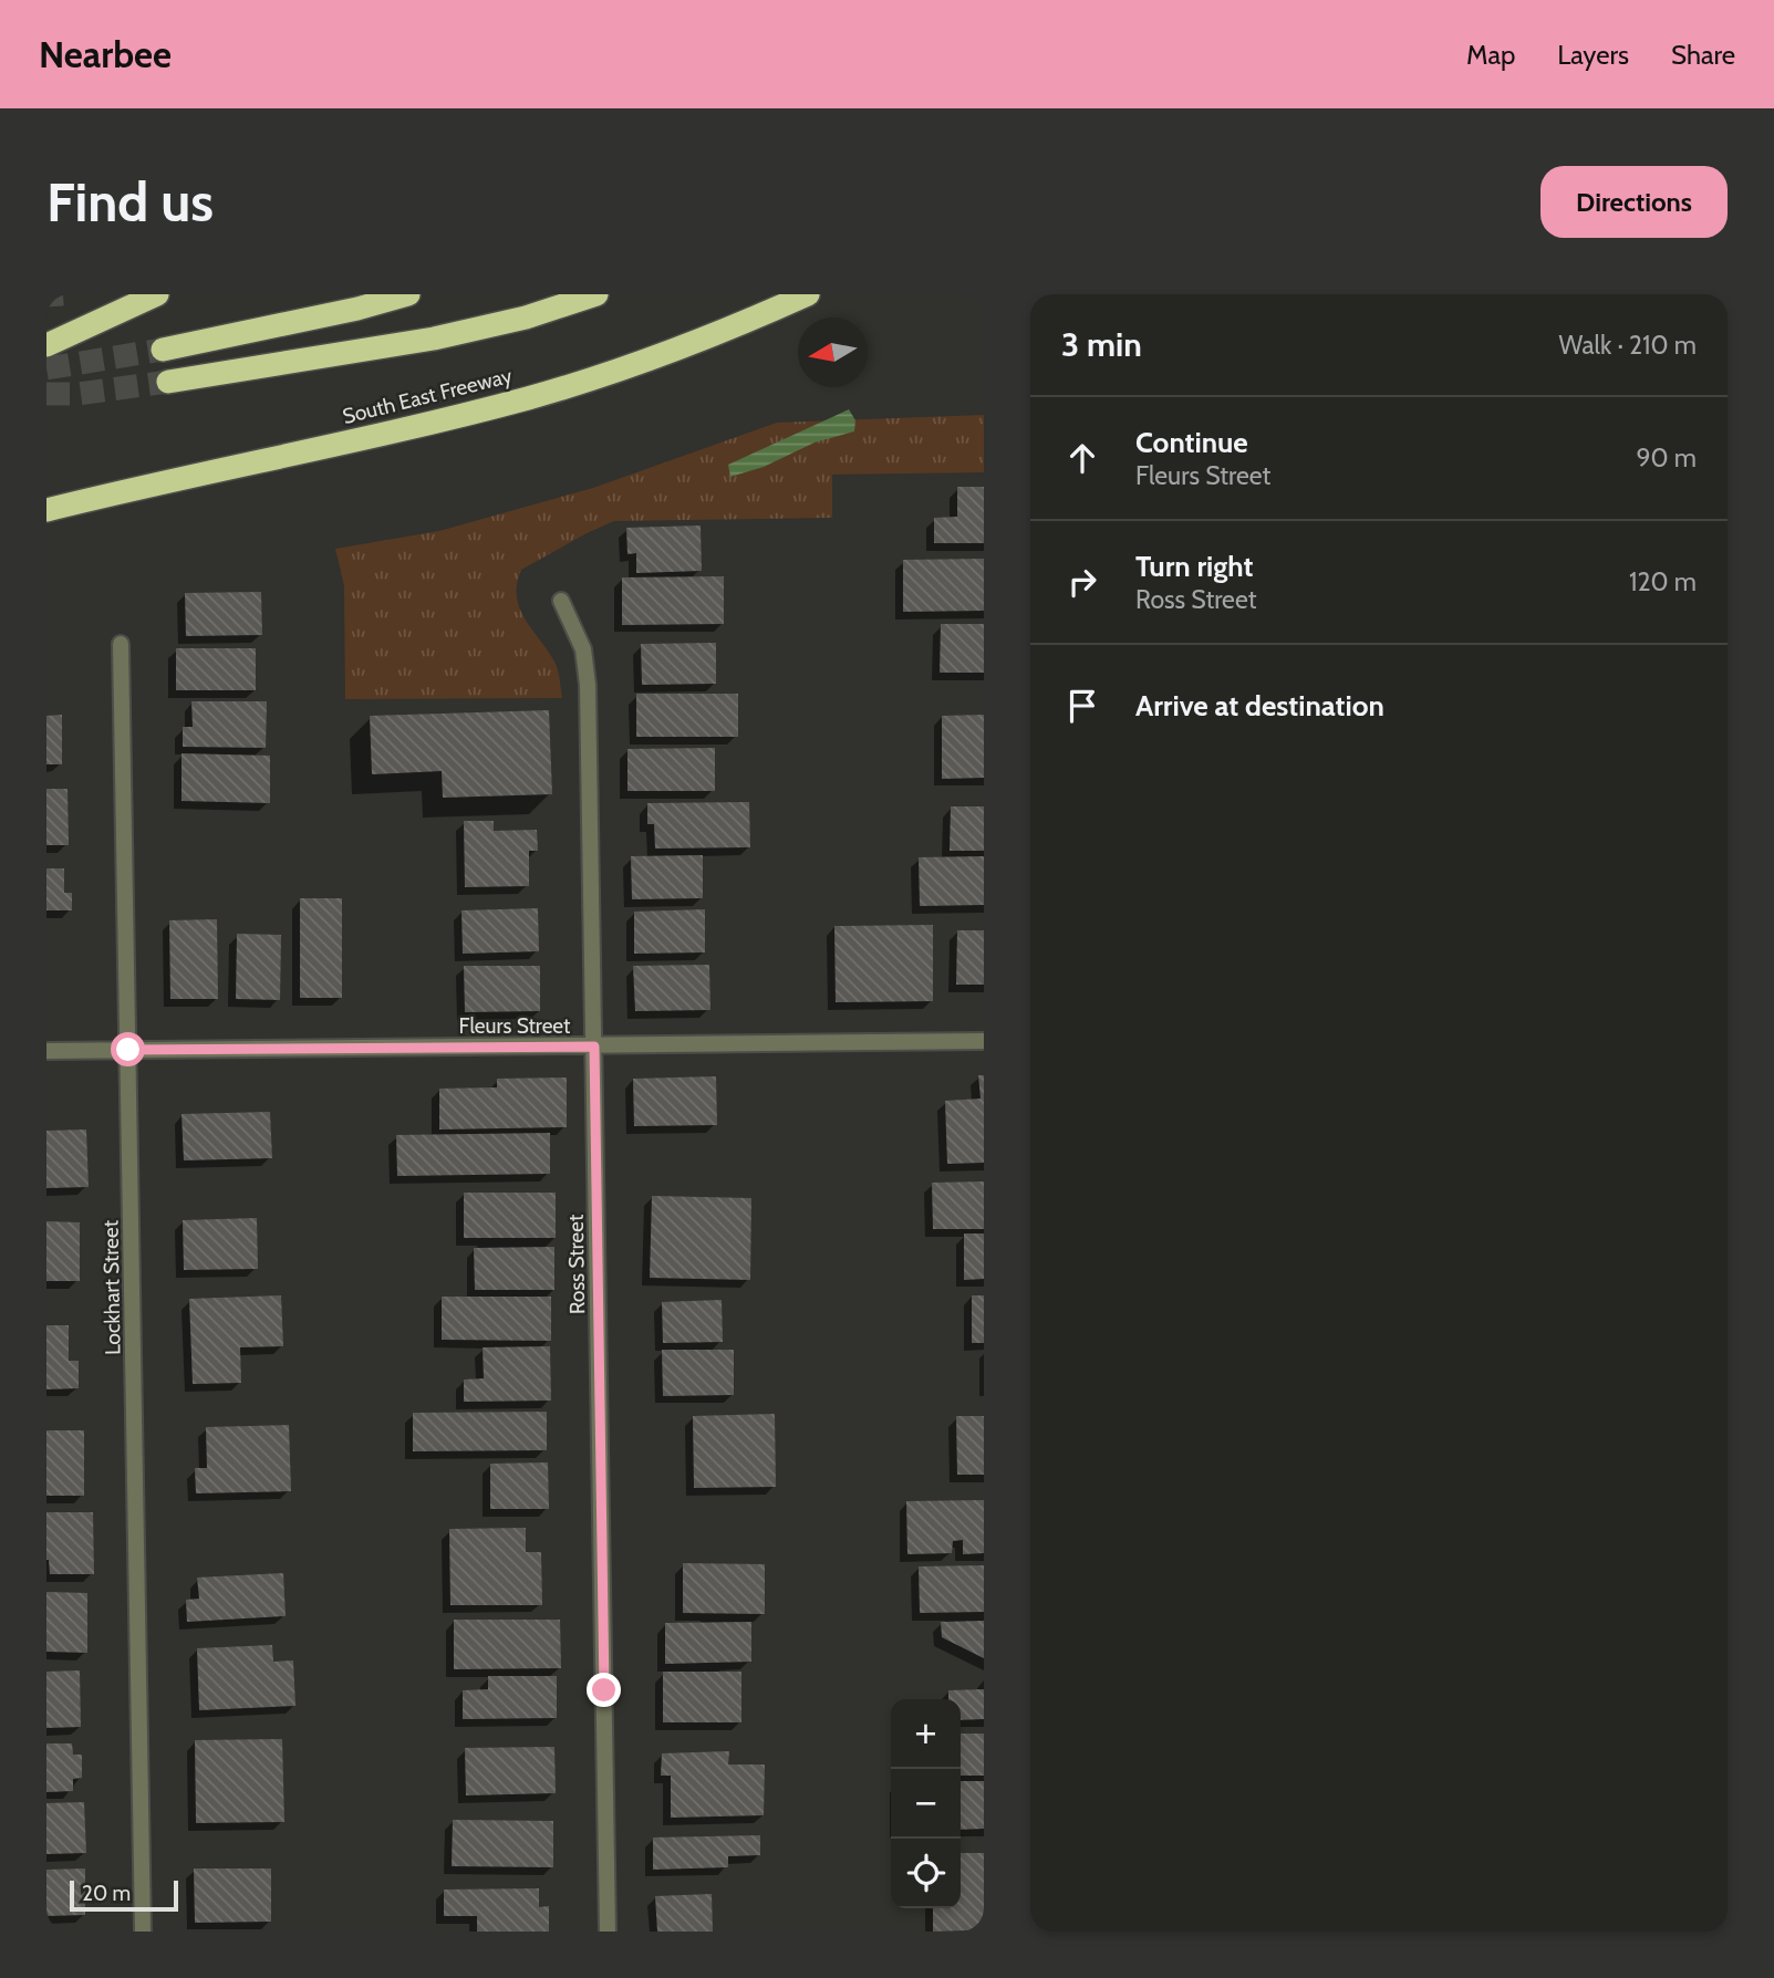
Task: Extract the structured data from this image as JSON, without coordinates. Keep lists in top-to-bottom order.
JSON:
{
  "streets": {
    "highway": ["South East Freeway"],
    "street": ["Fleurs Street", "Ross Street", "Lockhart Street"]
  },
  "crossings": [
    ["Fleurs Street", "Ross Street"],
    ["Fleurs Street", "Lockhart Street"]
  ],
  "scale_bar": "20 m",
  "north": "left",
  "page": {
    "header": "Nearbee",
    "nav": ["Map", "Layers", "Share"],
    "buttons": "Directions",
    "title": "Find us",
    "heading": ["3 min", "Walk · 210 m"],
    "list": [
      ["Continue", "Fleurs Street", "90 m"],
      ["Turn right", "Ross Street", "120 m"],
      "Arrive at destination"
    ],
    "map_buttons": ["+", "−"],
    "scale": "20 m"
  }
}
